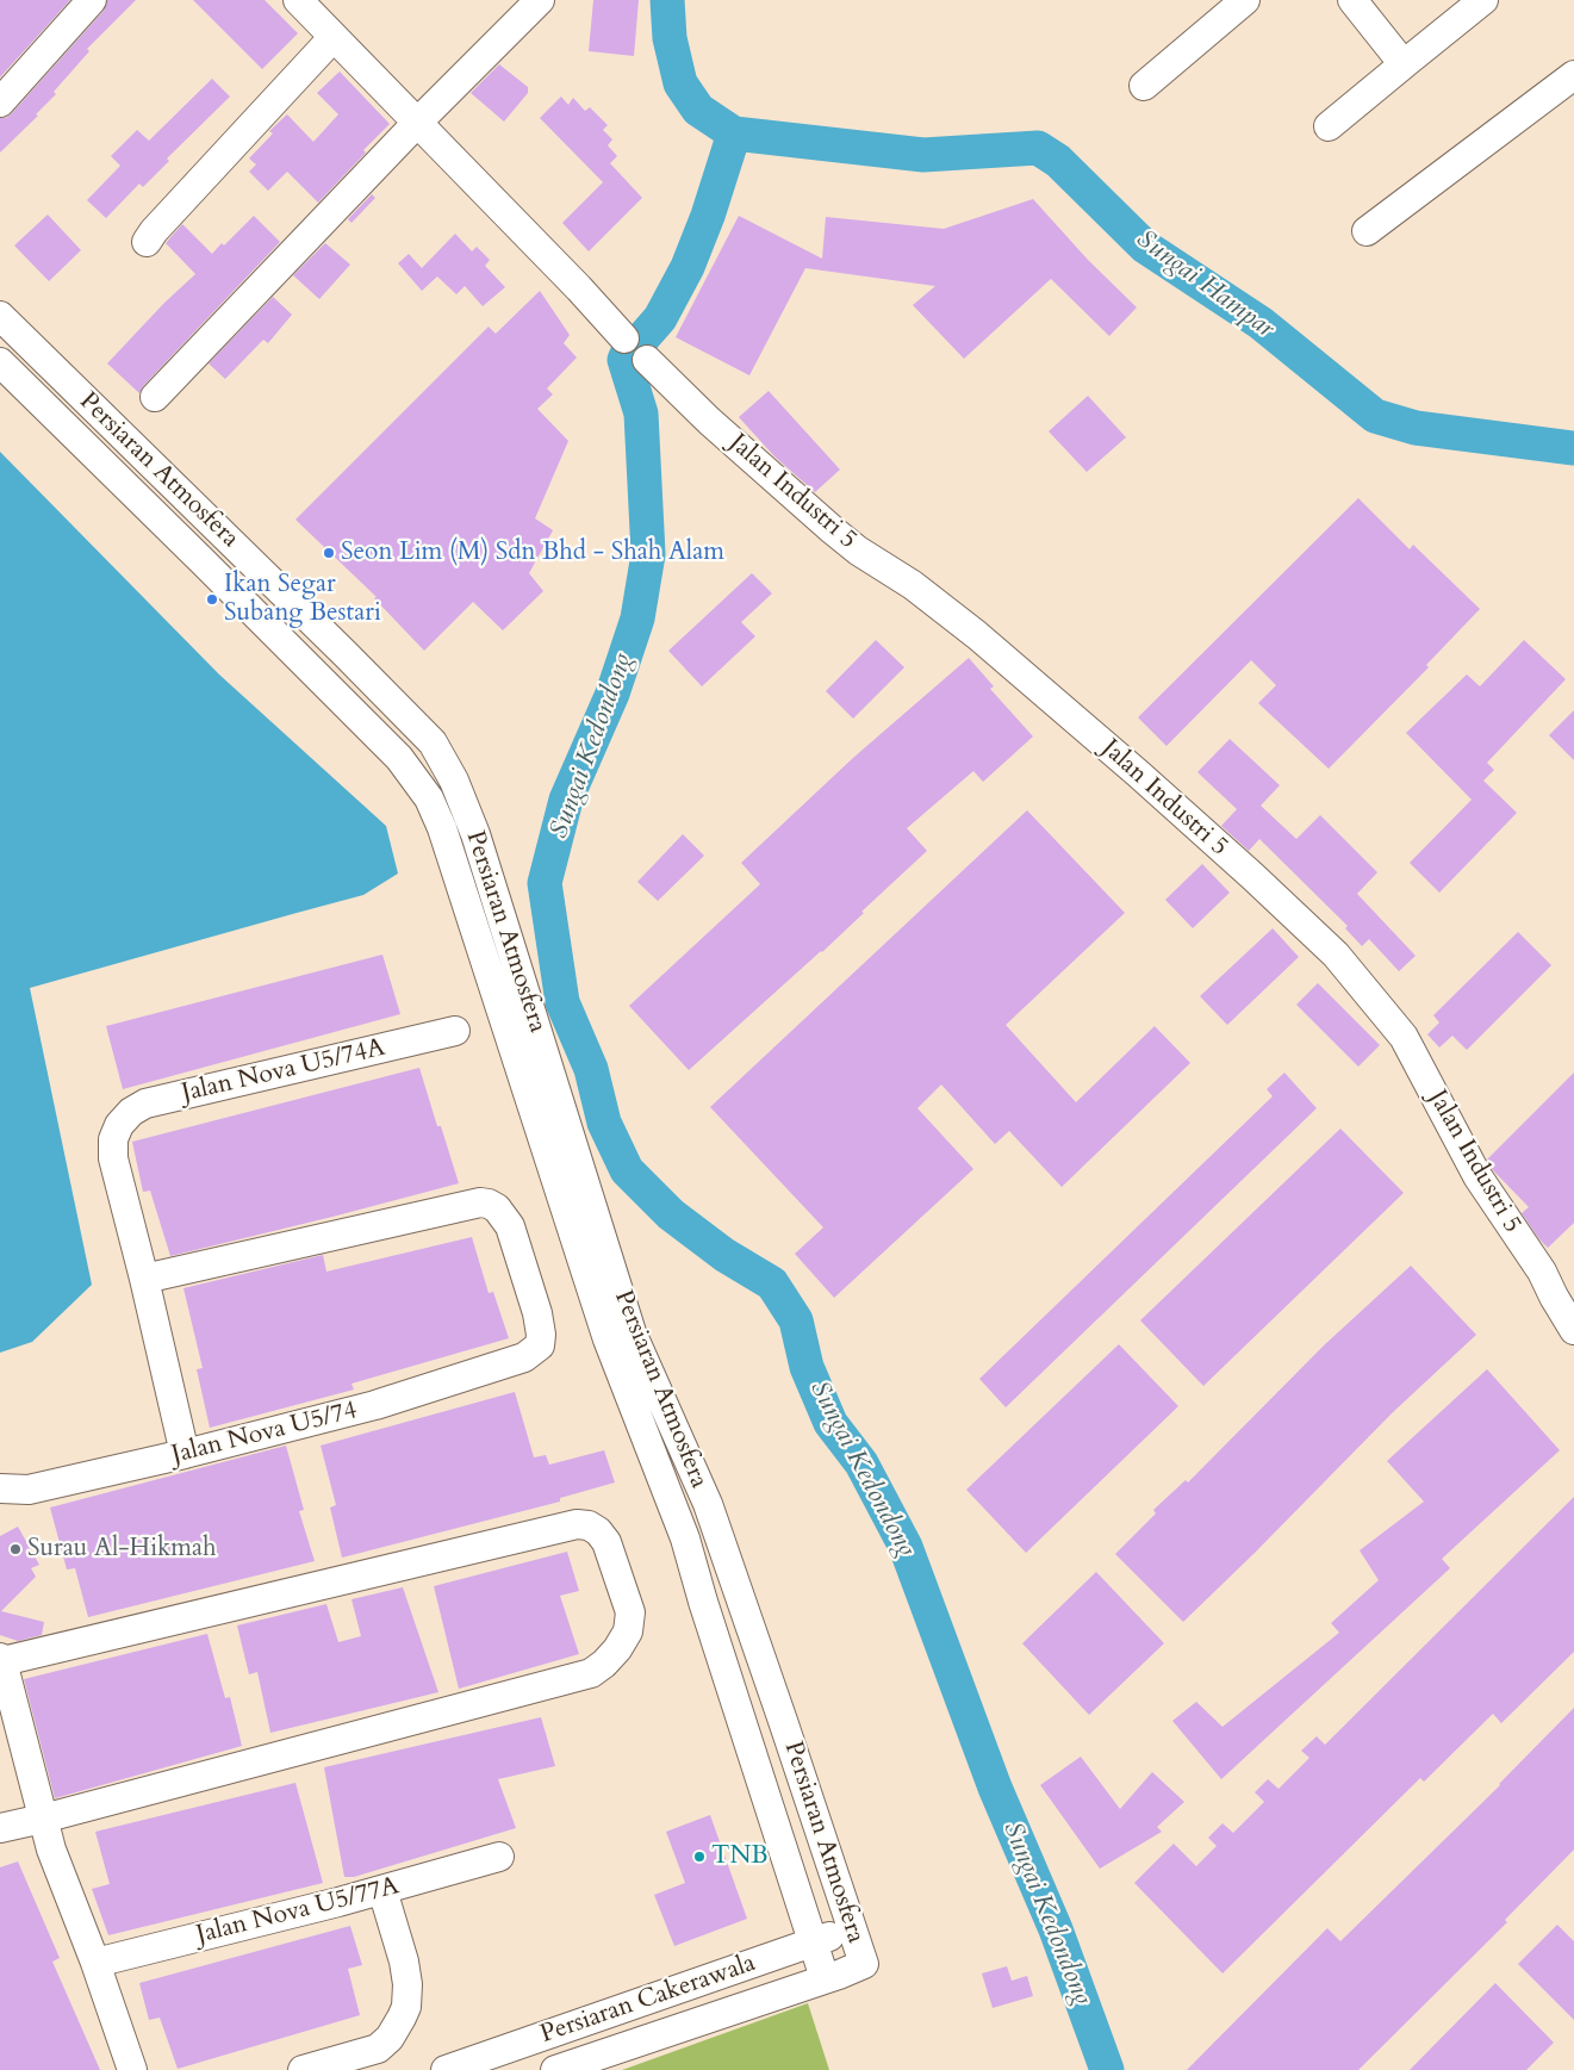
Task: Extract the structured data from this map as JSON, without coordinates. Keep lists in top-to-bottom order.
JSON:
{
  "streets": {
    "street": [
      "Persiaran Atmosfera",
      "Jalan Industri 5",
      "Jalan Nova U5/74A",
      "Jalan Nova U5/74",
      "Jalan Nova U5/77A",
      "Persiaran Cakerawala"
    ]
  },
  "crossings": [
    ["Persiaran Atmosfera", "Persiaran Cakerawala"],
    ["Jalan Nova U5/74A", "Jalan Nova U5/74"]
  ],
  "water": ["Sungai Hampar", "Sungai Kedondong"],
  "places": [
    "Seon Lim (M) Sdn Bhd - Shah Alam",
    "Ikan Segar Subang Bestari",
    "Surau Al-Hikmah",
    "TNB"
  ]
}
